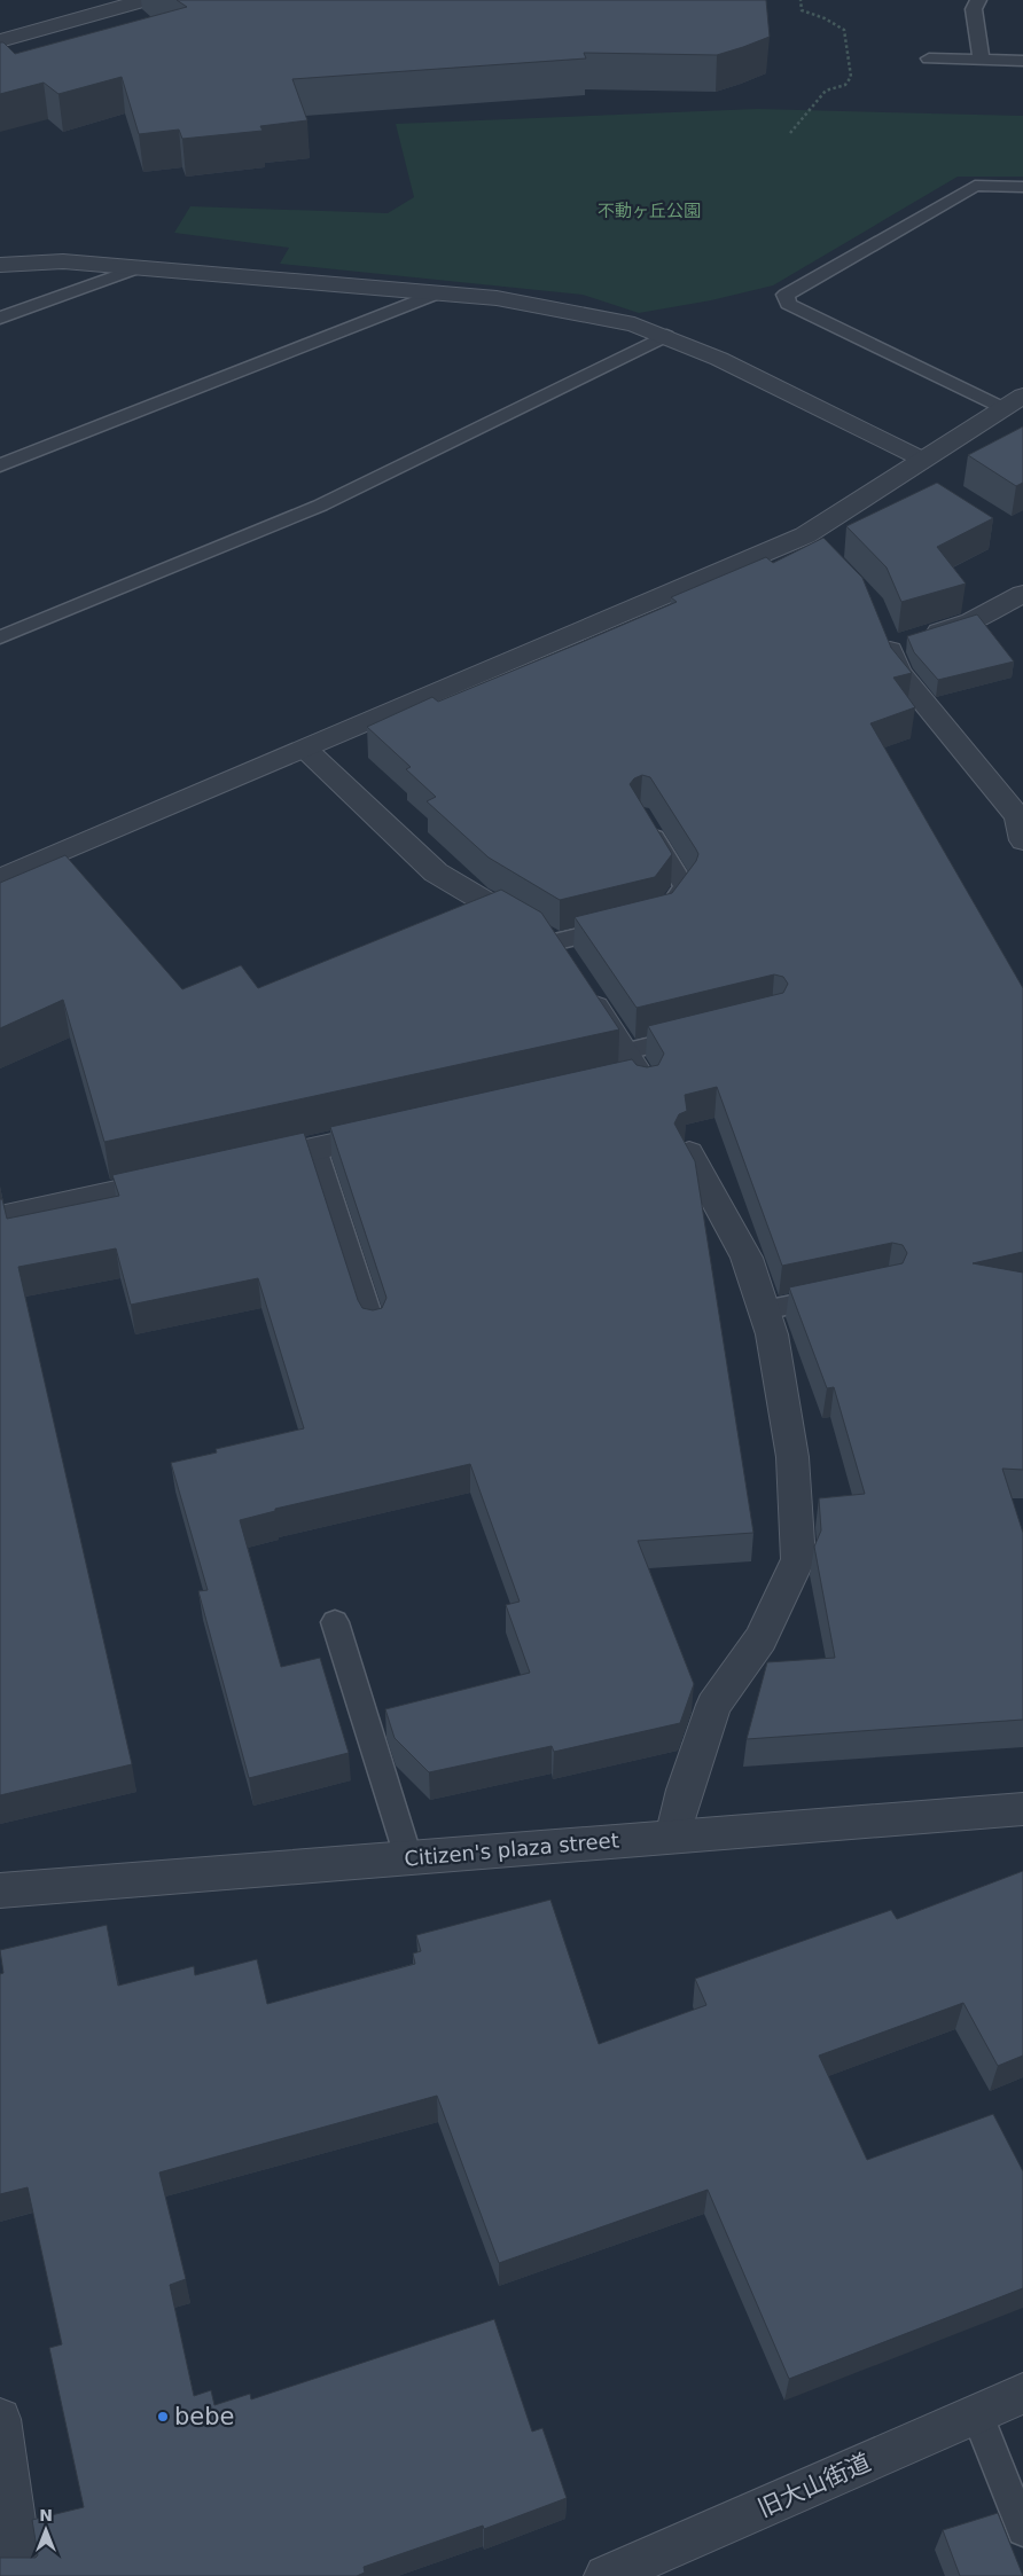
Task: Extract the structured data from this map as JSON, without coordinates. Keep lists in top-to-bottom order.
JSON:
{
  "streets": {
    "street": ["Citizen's plaza street", "旧大山街道"]
  },
  "parks": ["不動ヶ丘公園"],
  "places": ["bebe"],
  "north": "top"
}
